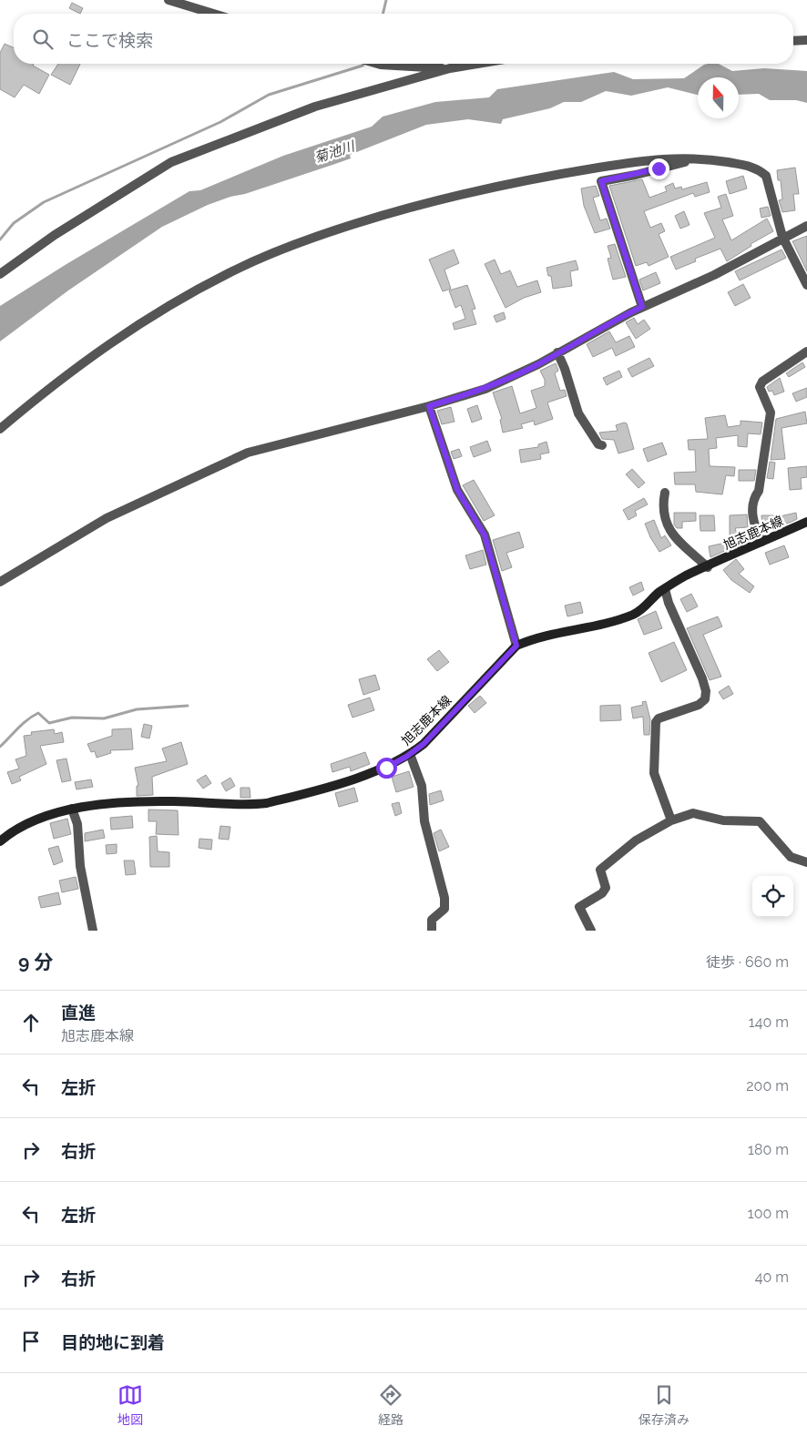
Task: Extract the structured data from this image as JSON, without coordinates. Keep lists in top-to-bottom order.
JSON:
{
  "streets": {
    "main road": ["旭志鹿本線"]
  },
  "water": ["菊池川"],
  "north": "top",
  "page": {
    "search": "ここで検索",
    "heading": ["9 分", "徒歩 · 660 m"],
    "list": [
      ["直進", "旭志鹿本線", "140 m"],
      ["左折", "200 m"],
      ["右折", "180 m"],
      ["左折", "100 m"],
      ["右折", "40 m"],
      "目的地に到着"
    ],
    "nav": ["地図", "経路", "保存済み"]
  }
}
